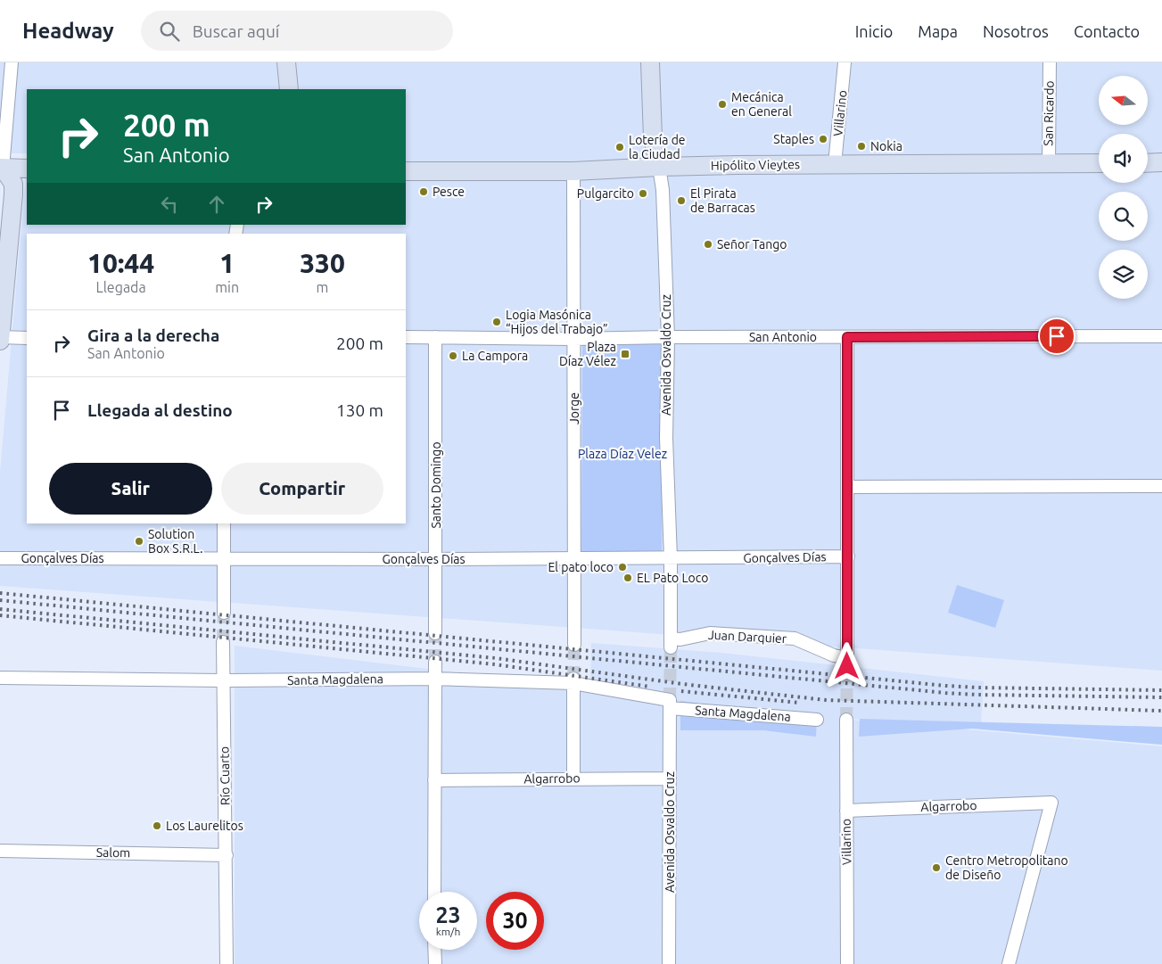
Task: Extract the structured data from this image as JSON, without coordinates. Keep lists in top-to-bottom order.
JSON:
{
  "streets": {
    "main road": ["Hipólito Vieytes", "Avenida Osvaldo Cruz"],
    "street": [
      "Villarino",
      "San Ricardo",
      "San Antonio",
      "Jorge",
      "Santo Domingo",
      "Gonçalves Días",
      "Juan Darquier",
      "Santa Magdalena",
      "Río Cuarto",
      "Algarrobo",
      "Salom"
    ]
  },
  "crossings": [
    ["Villarino", "Hipólito Vieytes"],
    ["Villarino", "Algarrobo"],
    ["San Ricardo", "Hipólito Vieytes"],
    ["Hipólito Vieytes", "Avenida Osvaldo Cruz"],
    ["Hipólito Vieytes", "Jorge"],
    ["San Antonio", "Avenida Osvaldo Cruz"],
    ["San Antonio", "Jorge"],
    ["San Antonio", "Santo Domingo"],
    ["Avenida Osvaldo Cruz", "Gonçalves Días"],
    ["Avenida Osvaldo Cruz", "Juan Darquier"],
    ["Avenida Osvaldo Cruz", "Santa Magdalena"],
    ["Avenida Osvaldo Cruz", "Algarrobo"],
    ["Jorge", "Gonçalves Días"],
    ["Santo Domingo", "Gonçalves Días"],
    ["Gonçalves Días", "Juan Darquier"],
    ["Santa Magdalena", "Río Cuarto"],
    ["Río Cuarto", "Salom"]
  ],
  "parks": ["Plaza Díaz Velez"],
  "places": {
    "other": [
      "Mecánica en General",
      "Staples",
      "Nokia",
      "Lotería de la Ciudad",
      "Pesce",
      "Pulgarcito",
      "El Pirata de Barracas",
      "Señor Tango",
      "Logia Masónica “Hijos del Trabajo”",
      "La Campora",
      "Solution Box S.R.L.",
      "El pato loco",
      "EL Pato Loco",
      "Los Laurelitos",
      "Centro Metropolitano de Diseño"
    ],
    "transit": ["Plaza Díaz Vélez"]
  },
  "north": "left",
  "page": {
    "header": "Headway",
    "search": "Buscar aquí",
    "nav": [
      "Inicio",
      "Mapa",
      "Nosotros",
      "Contacto"
    ],
    "turn": ["200 m", "San Antonio"],
    "eta": [
      "10:44",
      "Llegada",
      "1",
      "min",
      "330",
      "m"
    ],
    "list": [
      {
        "name": "Gira a la derecha",
        "note": "San Antonio",
        "value": "200 m"
      },
      {
        "name": "Llegada al destino",
        "value": "130 m"
      }
    ],
    "buttons": ["Salir", "Compartir"],
    "speed": "23 km/h",
    "limit": "30"
  }
}
